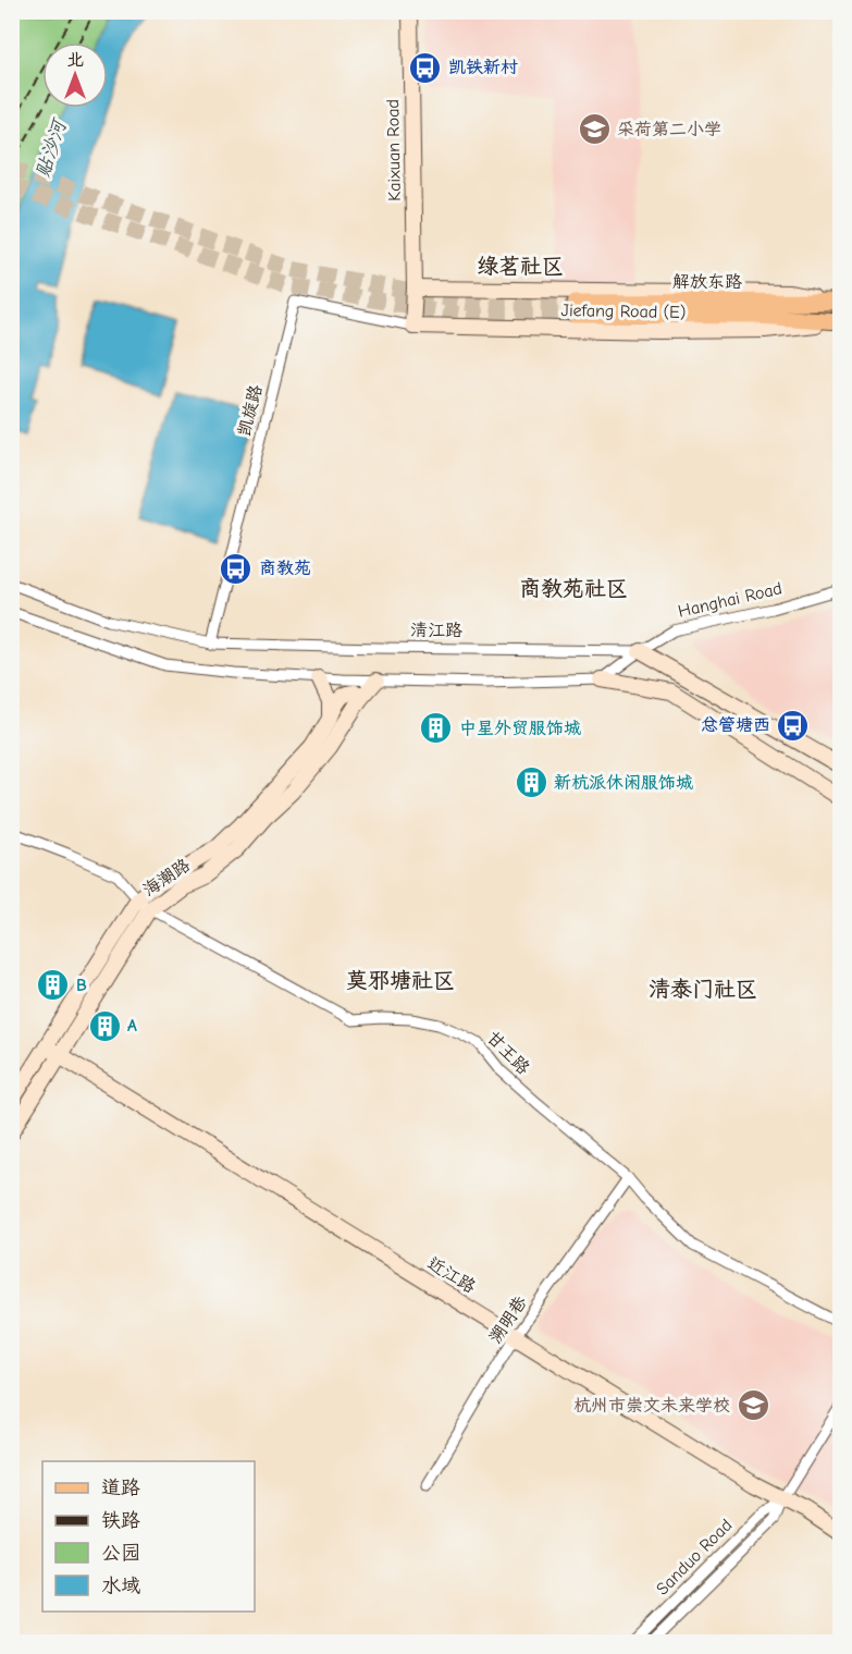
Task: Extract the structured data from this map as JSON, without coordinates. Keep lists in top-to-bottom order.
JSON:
{
  "streets": {
    "main road": [
      "Kaixuan Road",
      "解放东路",
      "Jiefang Road (E)",
      "清江路",
      "海潮路",
      "近江路"
    ],
    "street": [
      "凯旋路",
      "Hanghai Road",
      "甘王路",
      "溯明巷",
      "Sanduo Road"
    ]
  },
  "crossings": [
    ["Kaixuan Road", "Jiefang Road (E)"],
    ["Kaixuan Road", "凯旋路"],
    ["解放东路", "Jiefang Road (E)"],
    ["Jiefang Road (E)", "凯旋路"],
    ["凯旋路", "清江路"],
    ["Hanghai Road", "清江路"],
    ["海潮路", "甘王路"],
    ["海潮路", "近江路"],
    ["甘王路", "溯明巷"],
    ["近江路", "溯明巷"],
    ["近江路", "Sanduo Road"]
  ],
  "districts": [
    "绿茗社区",
    "商教苑社区",
    "莫邪塘社区",
    "清泰门社区"
  ],
  "water": ["贴沙河"],
  "places": {
    "bus stop": ["凯铁新村", "商教苑", "总管塘西"],
    "school or university": ["采荷第二小学", "杭州市崇文未来学校"],
    "building": [
      "中星外贸服饰城",
      "新杭派休闲服饰城",
      "B",
      "A"
    ]
  },
  "legend": [
    "道路",
    "铁路",
    "公园",
    "水域"
  ],
  "north": "top"
}
